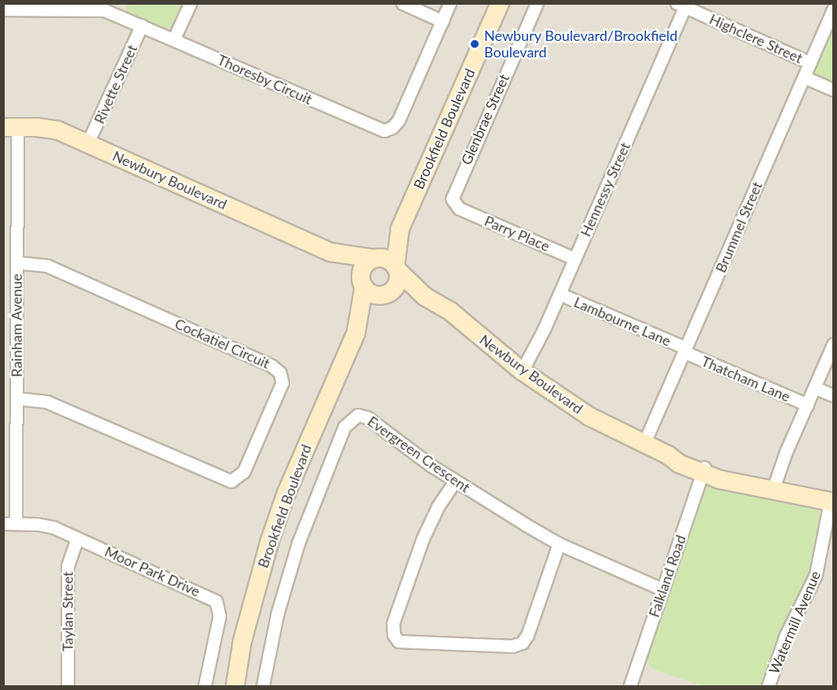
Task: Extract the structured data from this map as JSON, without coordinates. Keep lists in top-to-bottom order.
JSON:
{
  "streets": {
    "street": [
      "Highclere Street",
      "Thoresby Circuit",
      "Rivette Street",
      "Glenbrae Street",
      "Brookfield Boulevard",
      "Newbury Boulevard",
      "Hennessy Street",
      "Brummel Street",
      "Parry Place",
      "Lambourne Lane",
      "Rainham Avenue",
      "Cockatiel Circuit",
      "Thatcham Lane",
      "Evergreen Crescent",
      "Moor Park Drive",
      "Falkland Road",
      "Taylan Street",
      "Watermill Avenue"
    ]
  },
  "crossings": [
    ["Highclere Street", "Hennessy Street"],
    ["Highclere Street", "Brummel Street"],
    ["Thoresby Circuit", "Rivette Street"],
    ["Rivette Street", "Newbury Boulevard"],
    ["Glenbrae Street", "Parry Place"],
    ["Brookfield Boulevard", "Newbury Boulevard"],
    ["Newbury Boulevard", "Hennessy Street"],
    ["Newbury Boulevard", "Brummel Street"],
    ["Newbury Boulevard", "Rainham Avenue"],
    ["Newbury Boulevard", "Falkland Road"],
    ["Newbury Boulevard", "Watermill Avenue"],
    ["Hennessy Street", "Parry Place"],
    ["Hennessy Street", "Lambourne Lane"],
    ["Brummel Street", "Lambourne Lane"],
    ["Brummel Street", "Thatcham Lane"],
    ["Lambourne Lane", "Thatcham Lane"],
    ["Rainham Avenue", "Cockatiel Circuit"],
    ["Rainham Avenue", "Moor Park Drive"],
    ["Evergreen Crescent", "Falkland Road"],
    ["Moor Park Drive", "Taylan Street"]
  ],
  "places": ["Newbury Boulevard/Brookfield Boulevard"]
}
